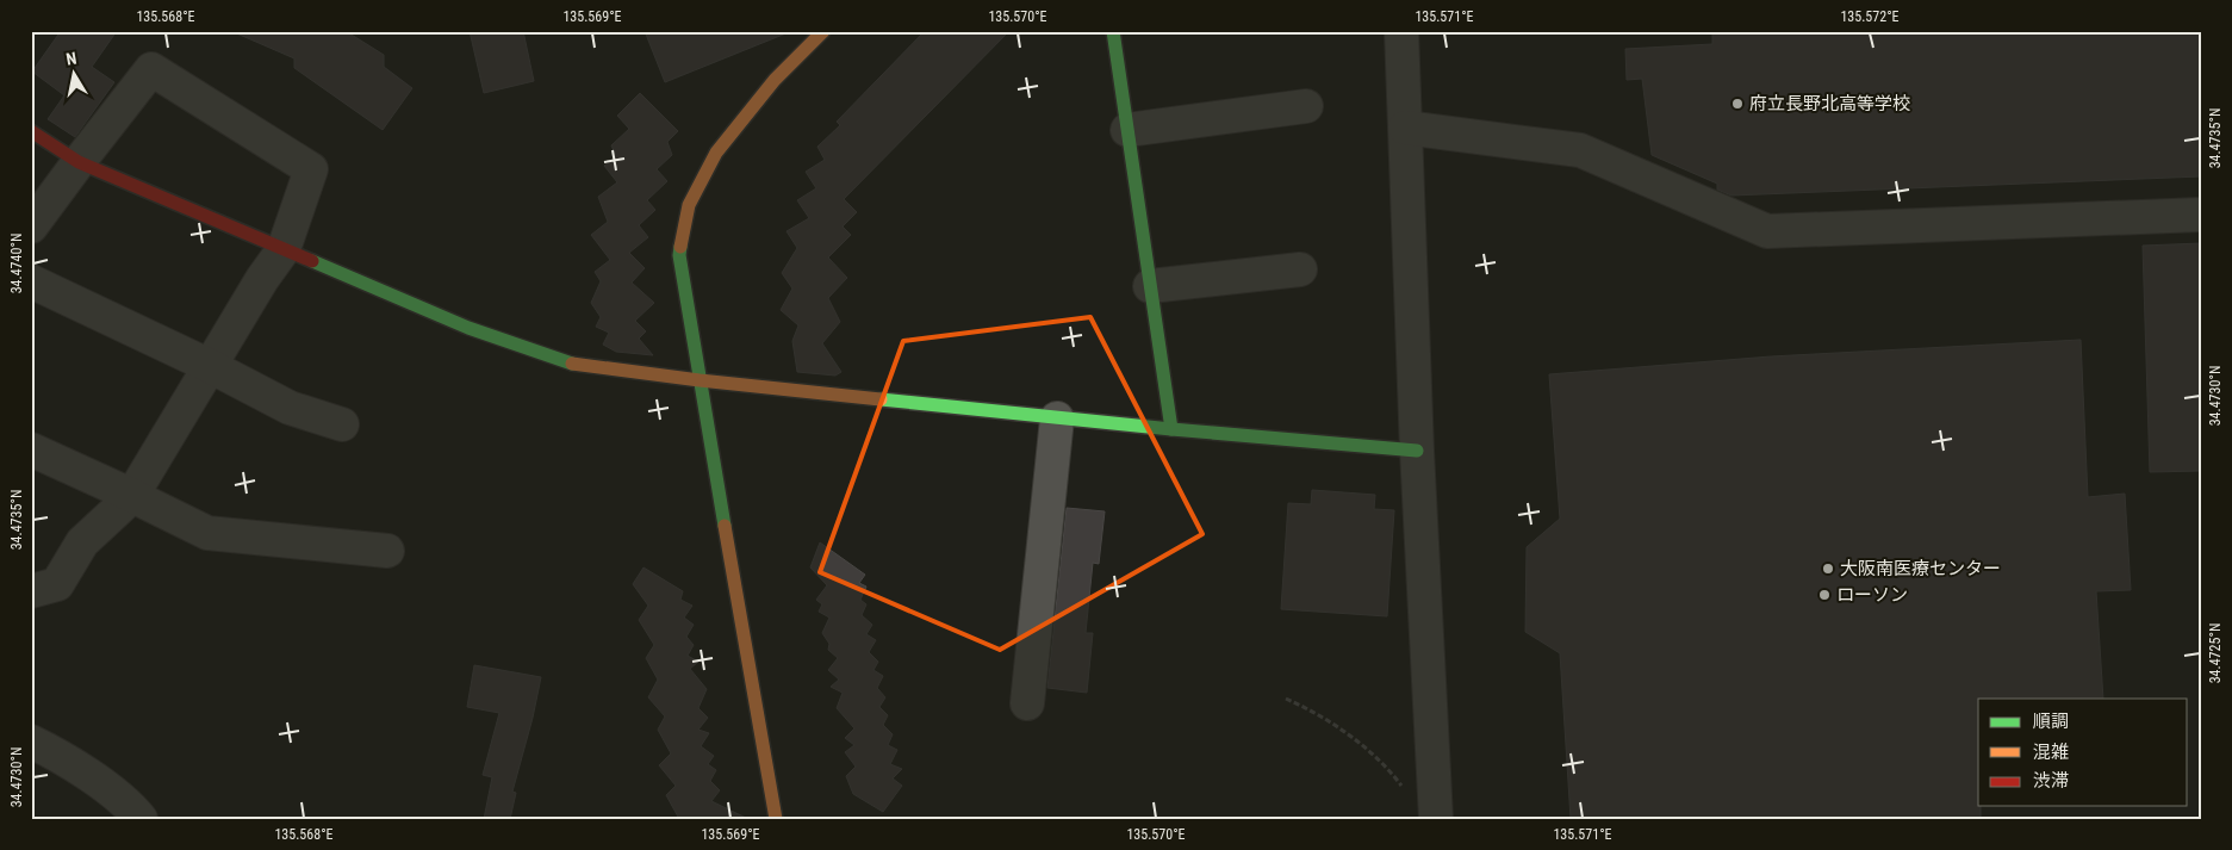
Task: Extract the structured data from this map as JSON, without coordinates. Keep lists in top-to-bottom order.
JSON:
{
  "places": ["府立長野北高等学校", "大阪南医療センター", "ローソン"],
  "legend": ["順調", "混雑", "渋滞"],
  "north": "top",
  "coordinates": [
    "135.568°E",
    "135.569°E",
    "135.570°E",
    "135.571°E",
    "135.572°E",
    "34.4735°N",
    "34.4740°N",
    "34.4730°N",
    "34.4725°N"
  ]
}
